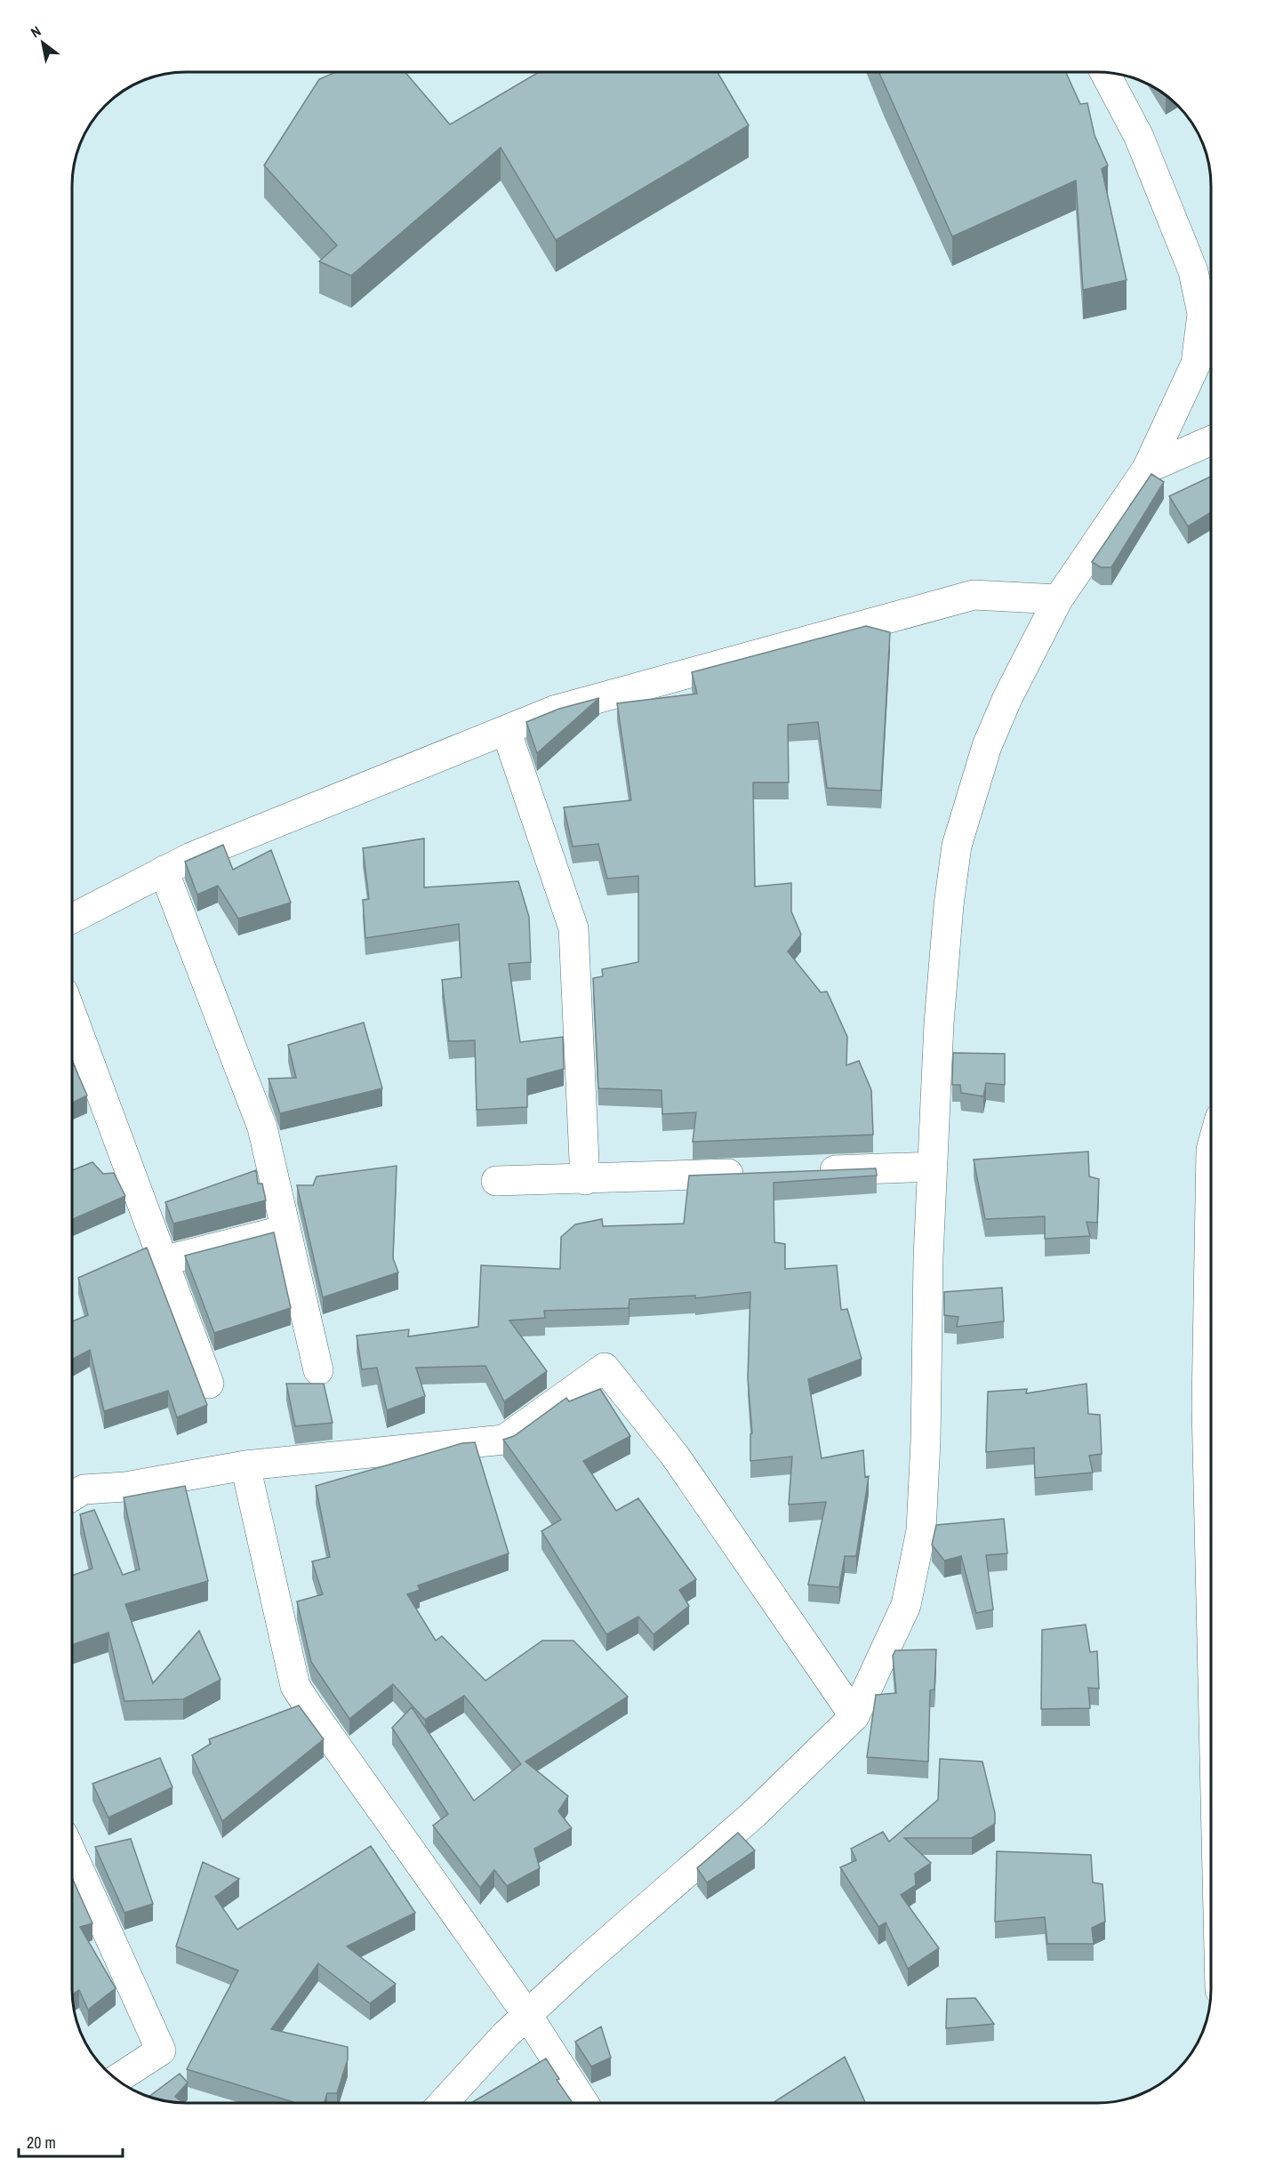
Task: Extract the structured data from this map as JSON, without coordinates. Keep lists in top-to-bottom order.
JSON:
{
  "scale_bar": "20 m",
  "north": "top left"
}
